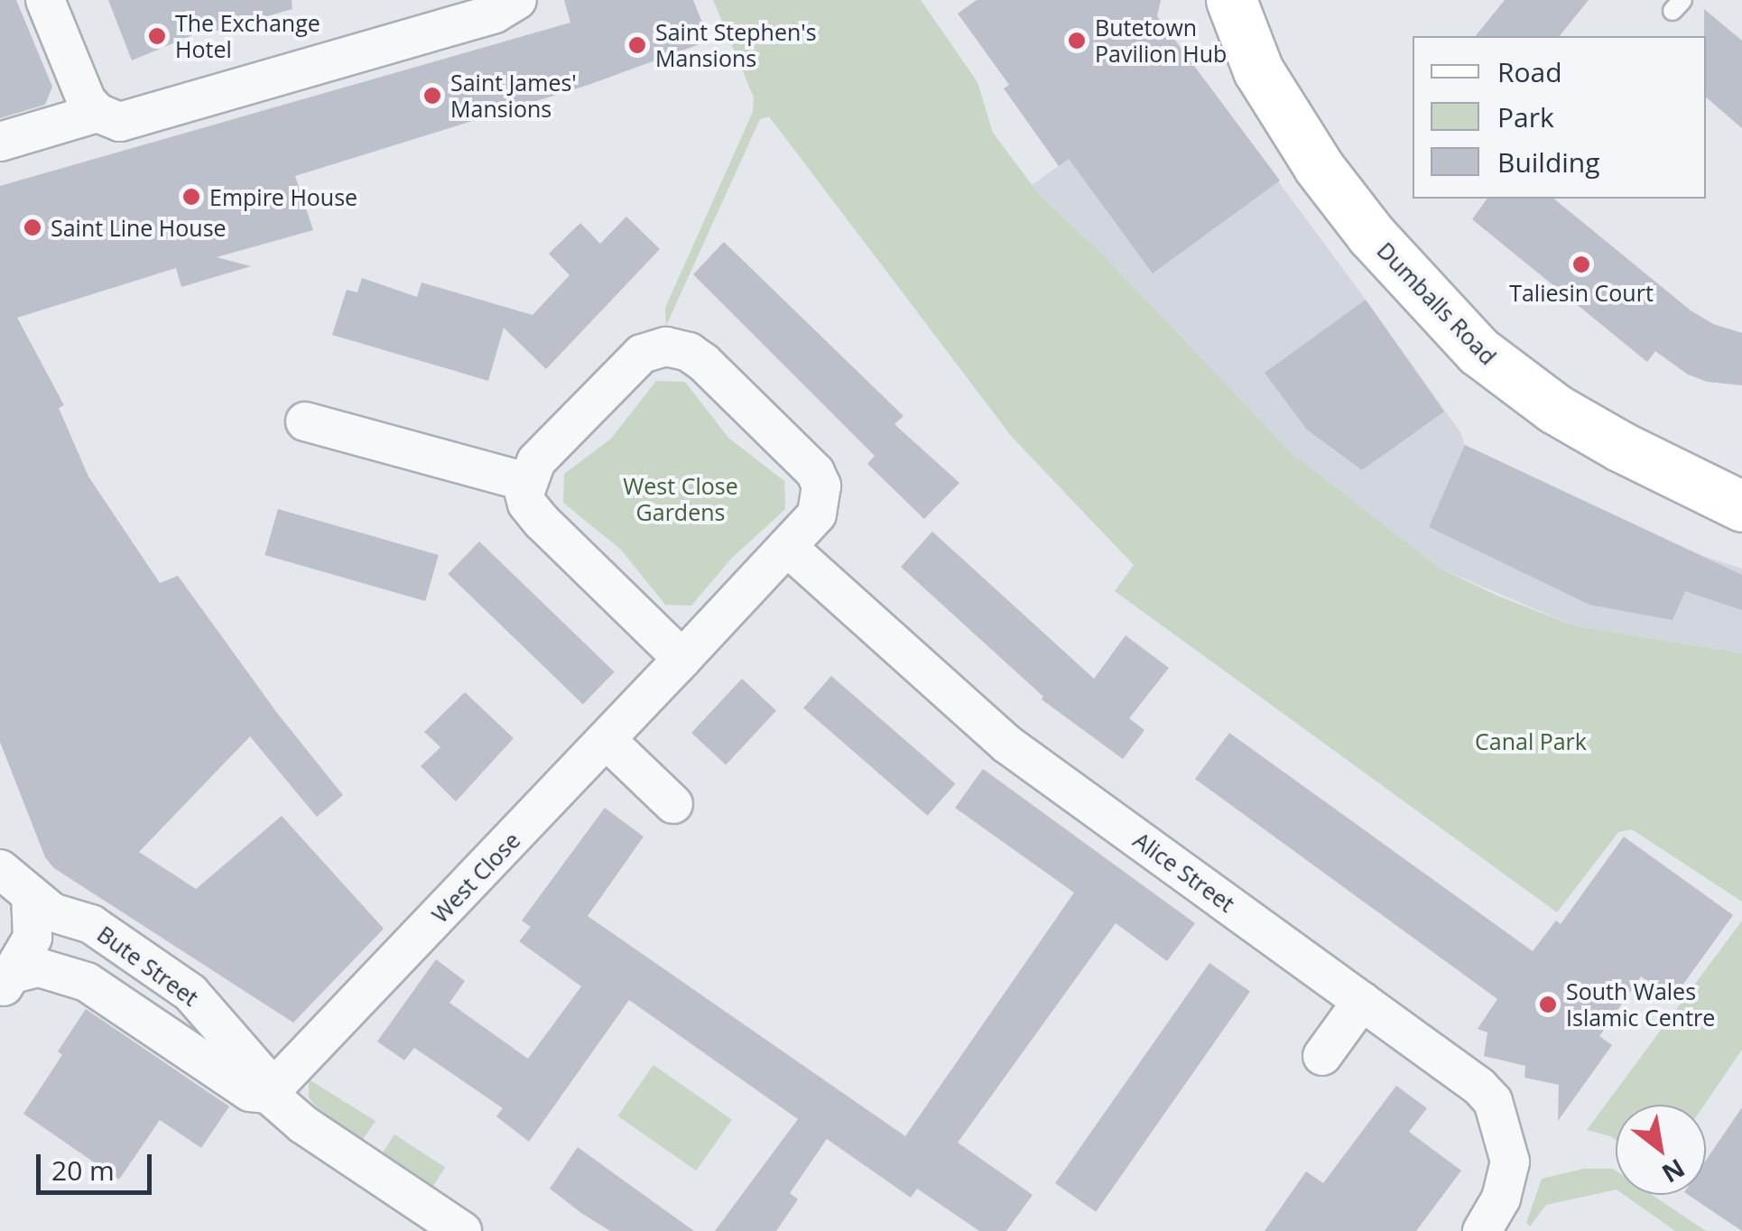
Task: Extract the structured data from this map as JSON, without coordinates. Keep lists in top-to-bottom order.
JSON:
{
  "streets": {
    "street": [
      "Dumballs Road",
      "Alice Street",
      "West Close",
      "Bute Street"
    ]
  },
  "crossings": [
    ["Alice Street", "West Close"],
    ["West Close", "Bute Street"]
  ],
  "parks": ["West Close Gardens", "Canal Park"],
  "places": [
    "The Exchange Hotel",
    "Butetown Pavilion Hub",
    "Saint Stephen's Mansions",
    "Saint James' Mansions",
    "Empire House",
    "Saint Line House",
    "Taliesin Court",
    "South Wales Islamic Centre"
  ],
  "legend": ["Road", "Park", "Building"],
  "scale_bar": "20 m",
  "north": "bottom right"
}
